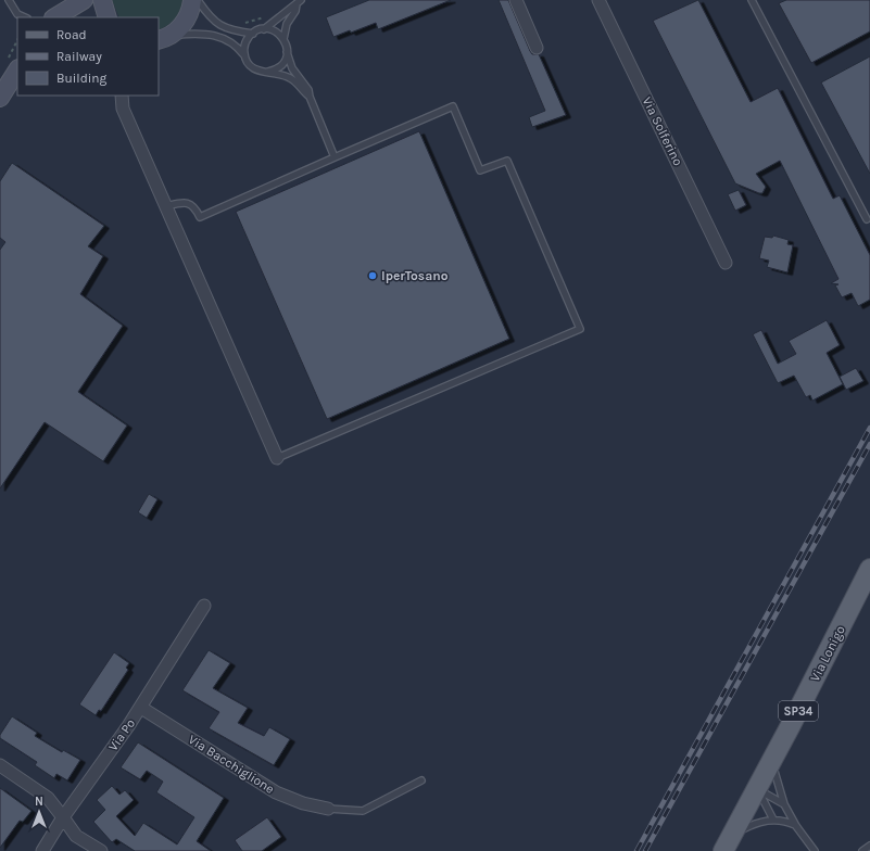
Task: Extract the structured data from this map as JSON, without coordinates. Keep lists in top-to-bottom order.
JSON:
{
  "streets": {
    "main road": ["Via Lonigo", "SP34"],
    "street": ["Via Solferino", "Via Po", "Via Bacchiglione"]
  },
  "crossings": [
    ["Via Po", "Via Bacchiglione"]
  ],
  "places": ["IperTosano"],
  "legend": ["Road", "Railway", "Building"],
  "north": "top"
}
